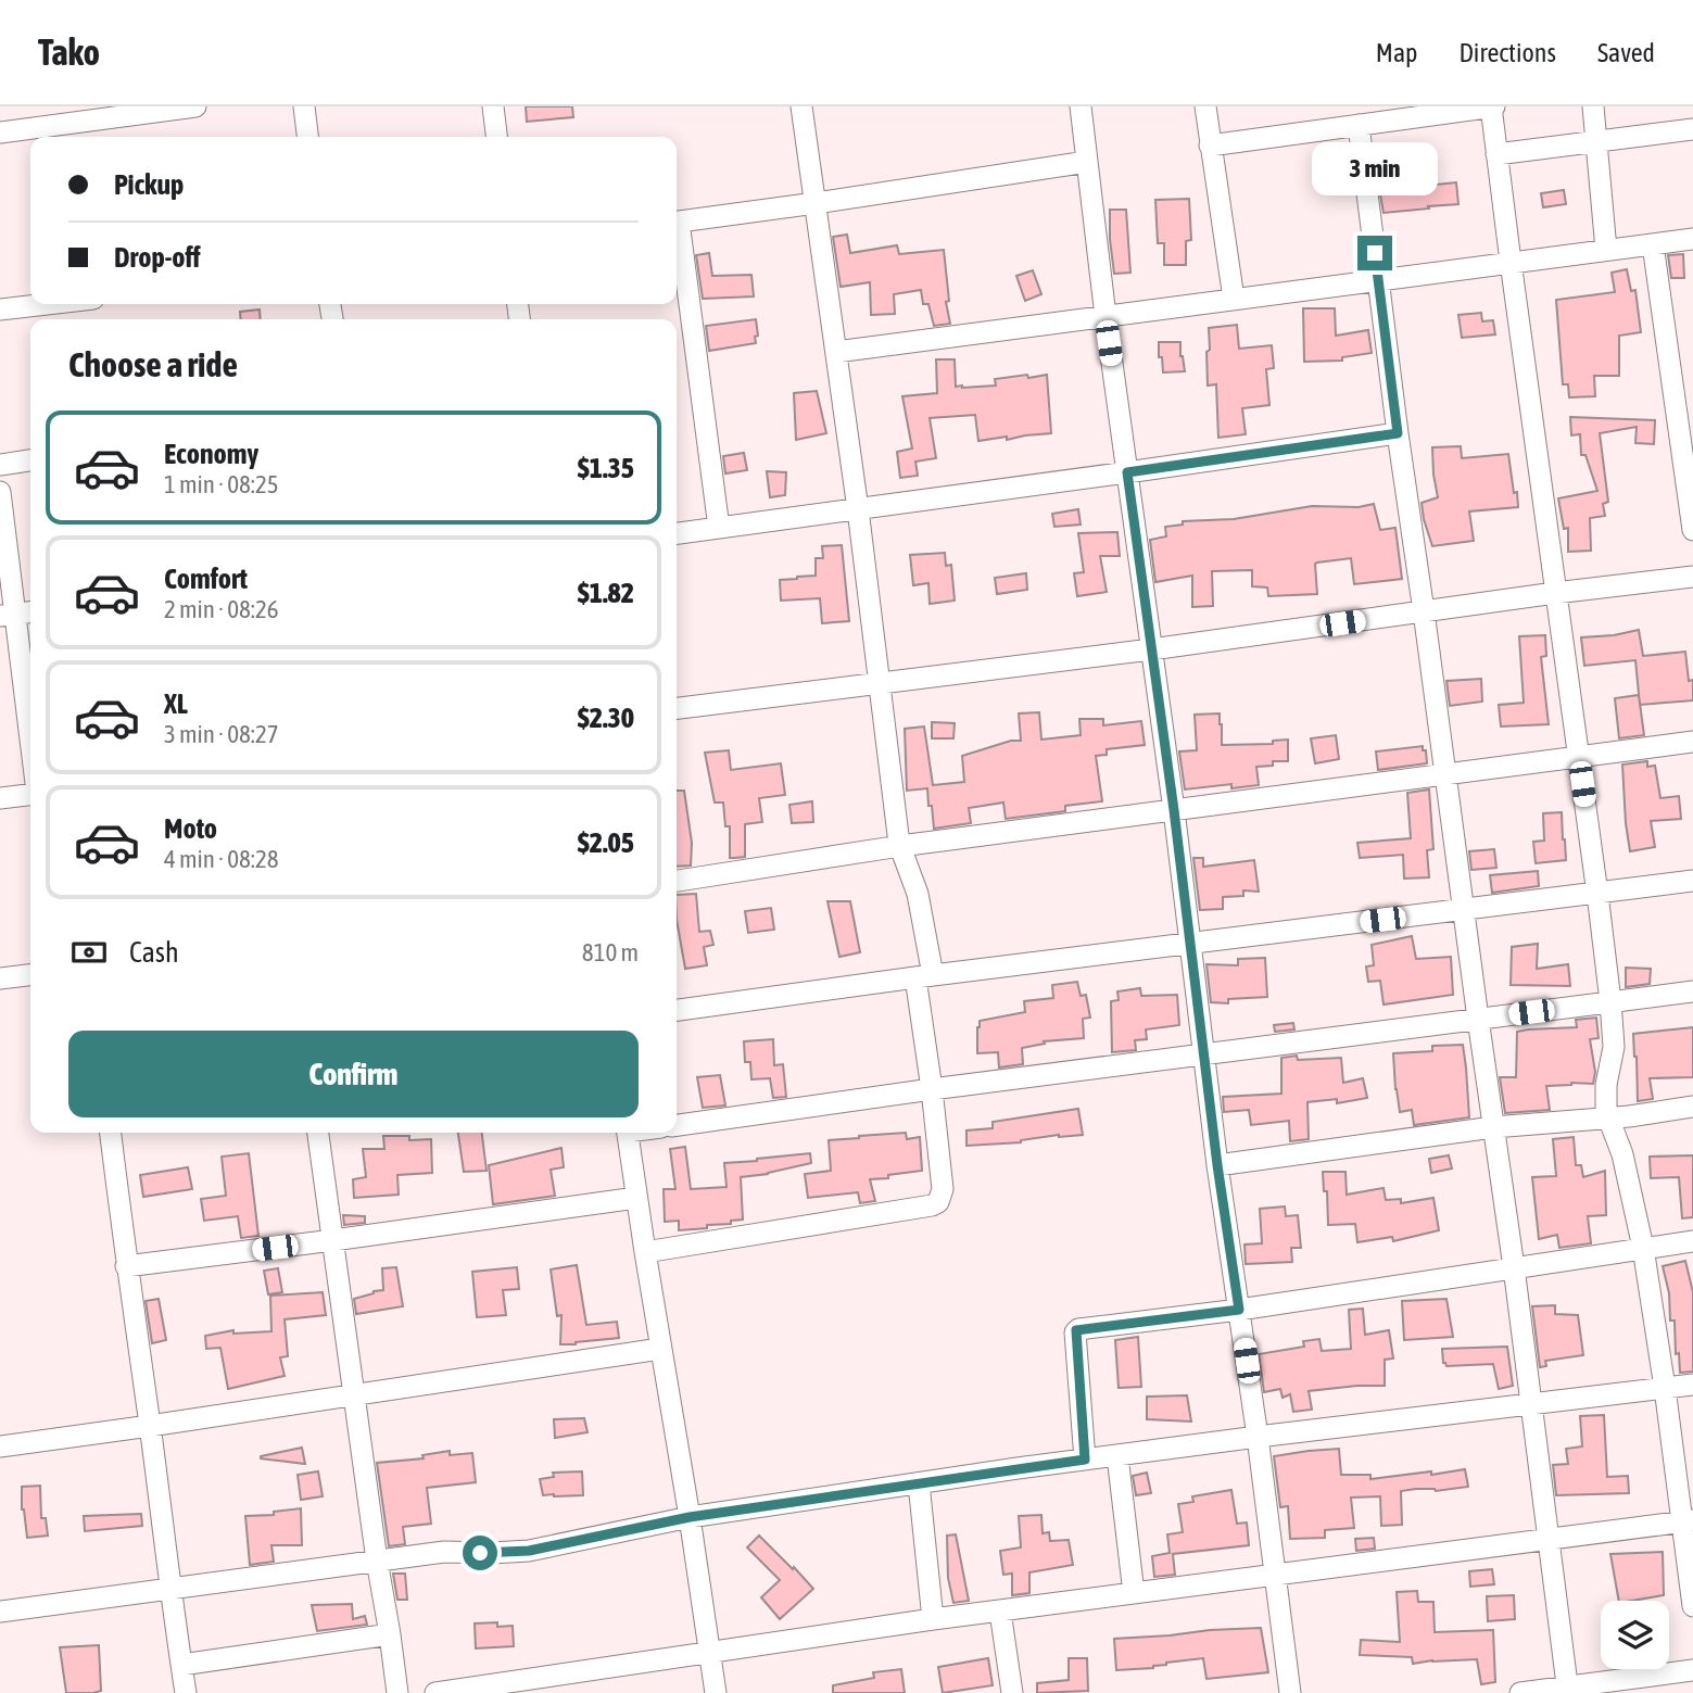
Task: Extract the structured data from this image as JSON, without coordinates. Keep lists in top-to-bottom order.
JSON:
{
  "page": {
    "header": "Tako",
    "nav": ["Map", "Directions", "Saved"],
    "banner": ["Pickup", "Drop-off"],
    "bubble": "3 min",
    "heading": "Choose a ride",
    "list": [
      {
        "name": "Economy",
        "note": "1 min · 08:25",
        "value": "$1.35"
      },
      {
        "name": "Comfort",
        "note": "2 min · 08:26",
        "value": "$1.82"
      },
      {
        "name": "XL",
        "note": "3 min · 08:27",
        "value": "$2.30"
      },
      {
        "name": "Moto",
        "note": "4 min · 08:28",
        "value": "$2.05"
      }
    ],
    "pay": ["Cash", "810 m"],
    "buttons": "Confirm"
  }
}
